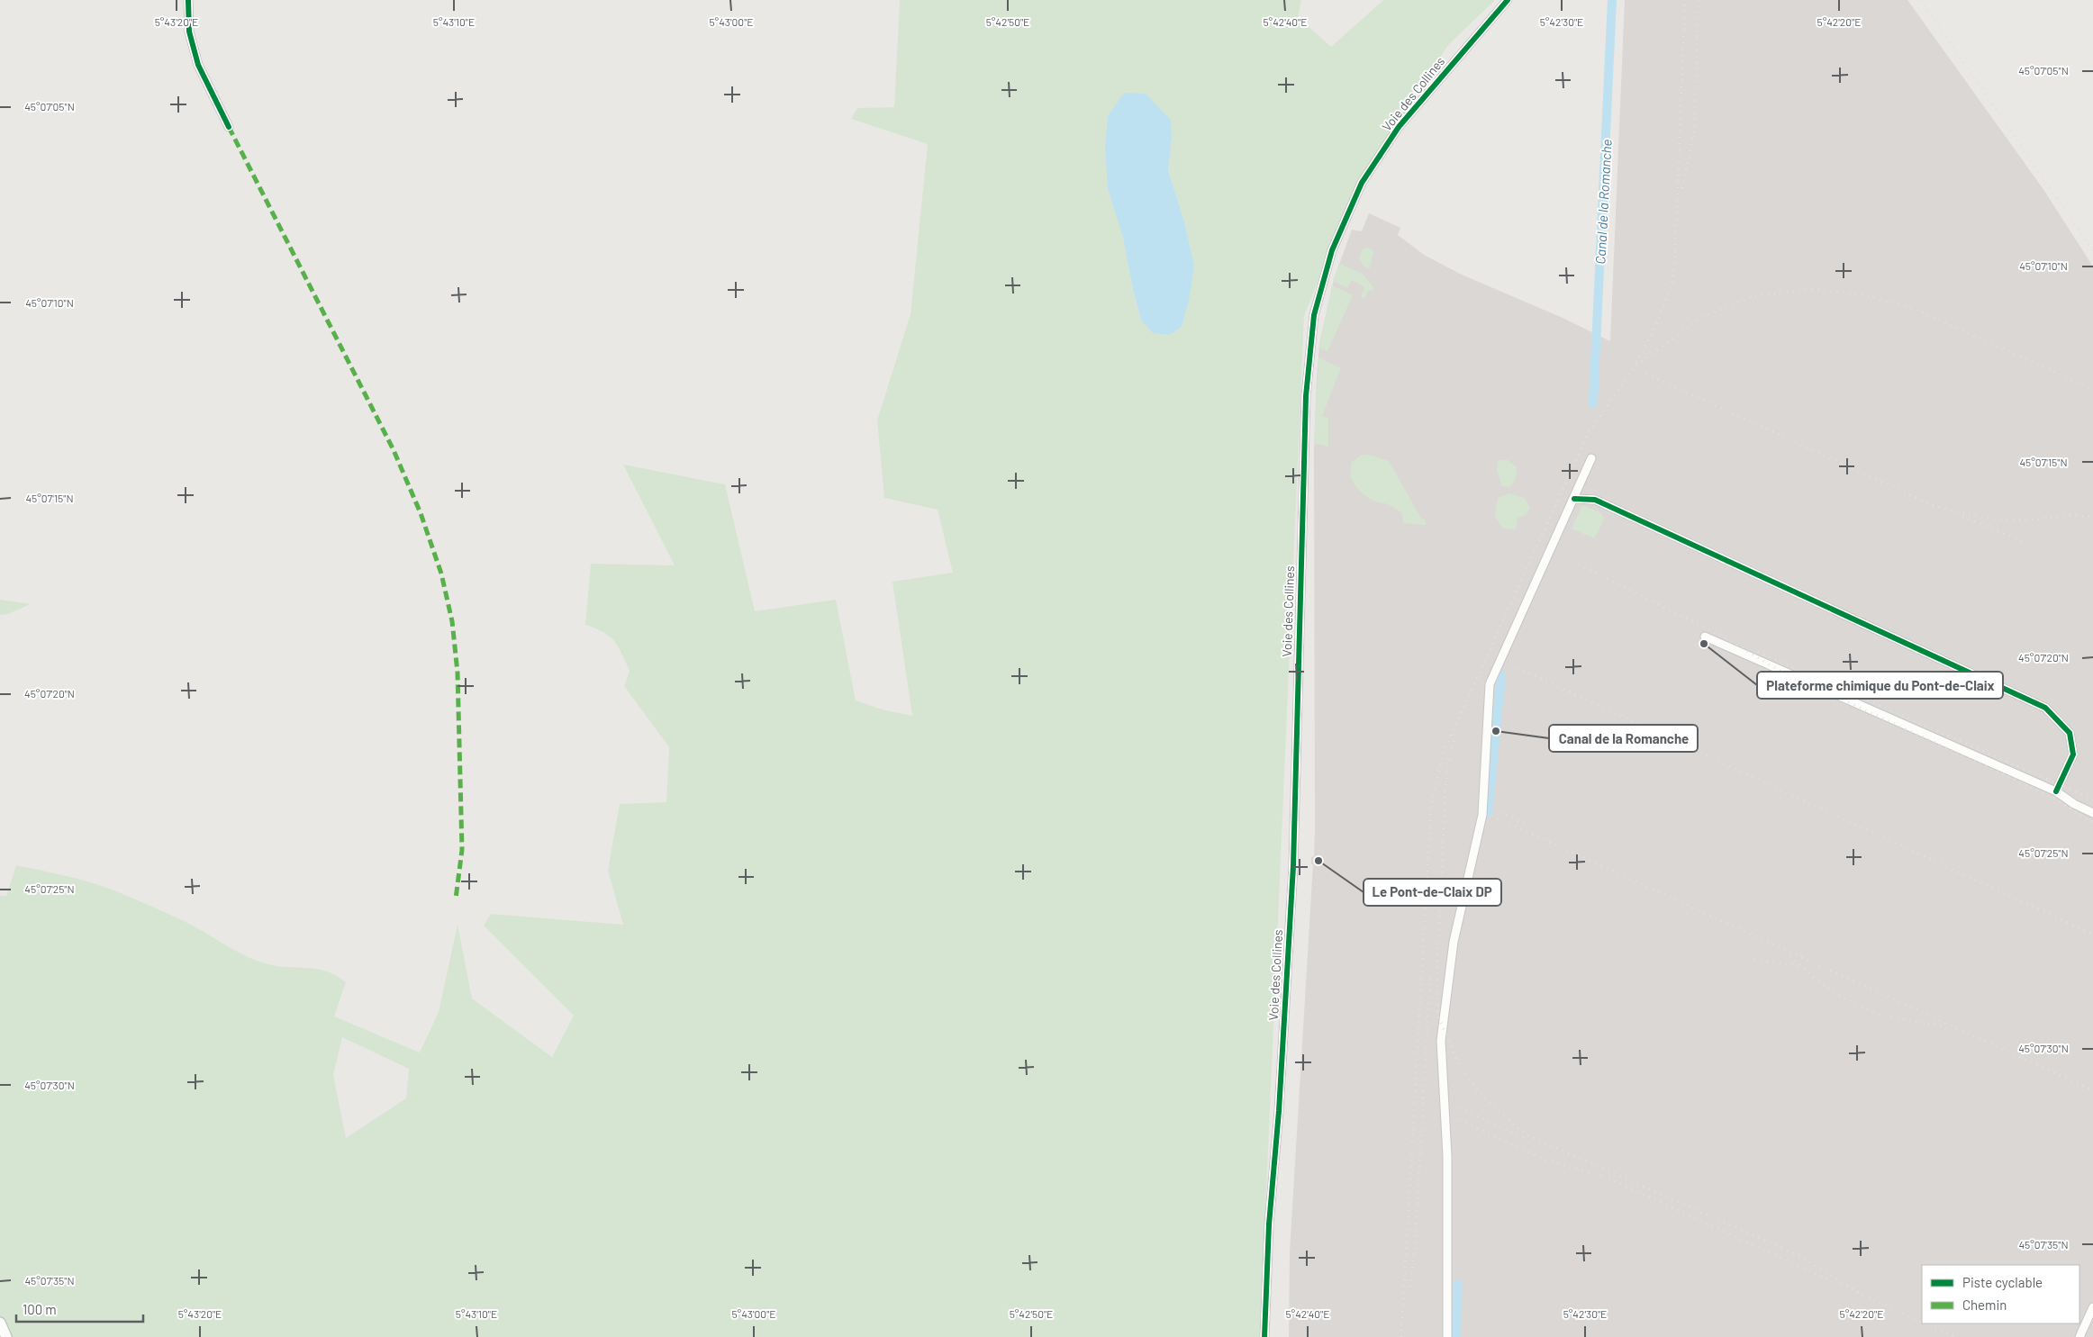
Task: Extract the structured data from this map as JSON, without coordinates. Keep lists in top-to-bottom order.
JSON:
{
  "streets": {
    "street": ["Voie des Collines"]
  },
  "water": ["Canal de la Romanche"],
  "places": ["Plateforme chimique du Pont-de-Claix", "Canal de la Romanche", "Le Pont-de-Claix DP"],
  "legend": ["Piste cyclable", "Chemin"],
  "scale_bar": "100 m",
  "coordinates": [
    "5°43'20\"E",
    "5°43'10\"E",
    "5°43'00\"E",
    "5°42'50\"E",
    "5°42'40\"E",
    "5°42'30\"E",
    "5°42'20\"E",
    "45°07'05\"N",
    "45°07'10\"N",
    "45°07'15\"N",
    "45°07'20\"N",
    "45°07'25\"N",
    "45°07'30\"N",
    "45°07'35\"N"
  ]
}
